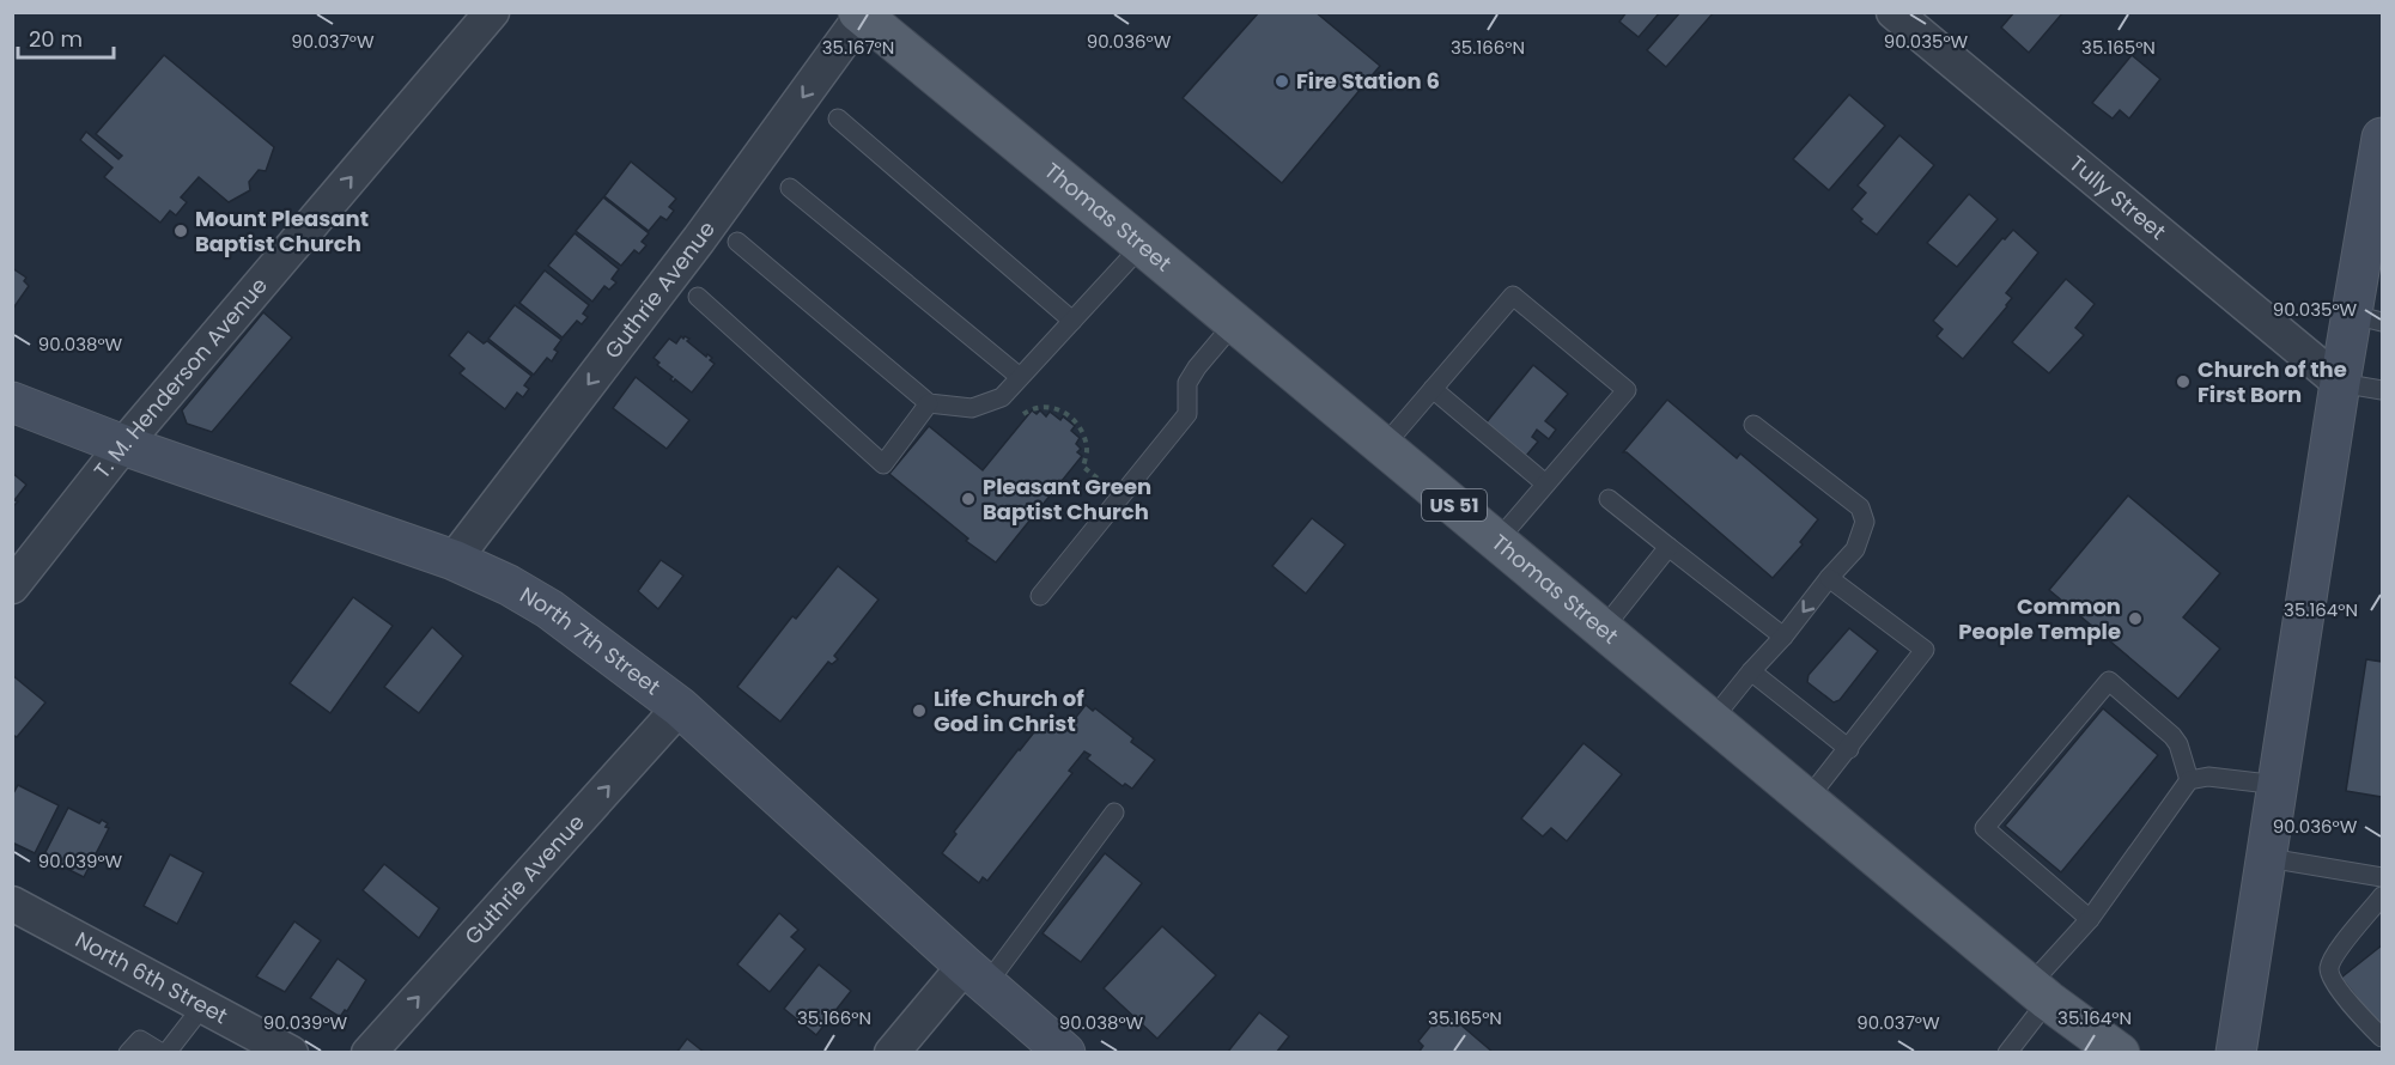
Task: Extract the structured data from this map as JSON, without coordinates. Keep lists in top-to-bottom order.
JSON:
{
  "streets": {
    "main road": ["Thomas Street", "US 51"],
    "street": [
      "Tully Street",
      "Guthrie Avenue",
      "T. M. Henderson Avenue",
      "North 7th Street",
      "North 6th Street"
    ]
  },
  "crossings": [
    ["Thomas Street", "Guthrie Avenue"],
    ["Guthrie Avenue", "North 7th Street"],
    ["T. M. Henderson Avenue", "North 7th Street"]
  ],
  "one_way": ["T. M. Henderson Avenue"],
  "places": [
    "Fire Station 6",
    "Mount Pleasant Baptist Church",
    "Church of the First Born",
    "Pleasant Green Baptist Church",
    "Common People Temple",
    "Life Church of God in Christ"
  ],
  "scale_bar": "20 m",
  "coordinates": [
    "90.037°W",
    "90.036°W",
    "90.035°W",
    "35.167°N",
    "35.166°N",
    "35.165°N",
    "90.038°W",
    "35.164°N",
    "90.039°W"
  ]
}
